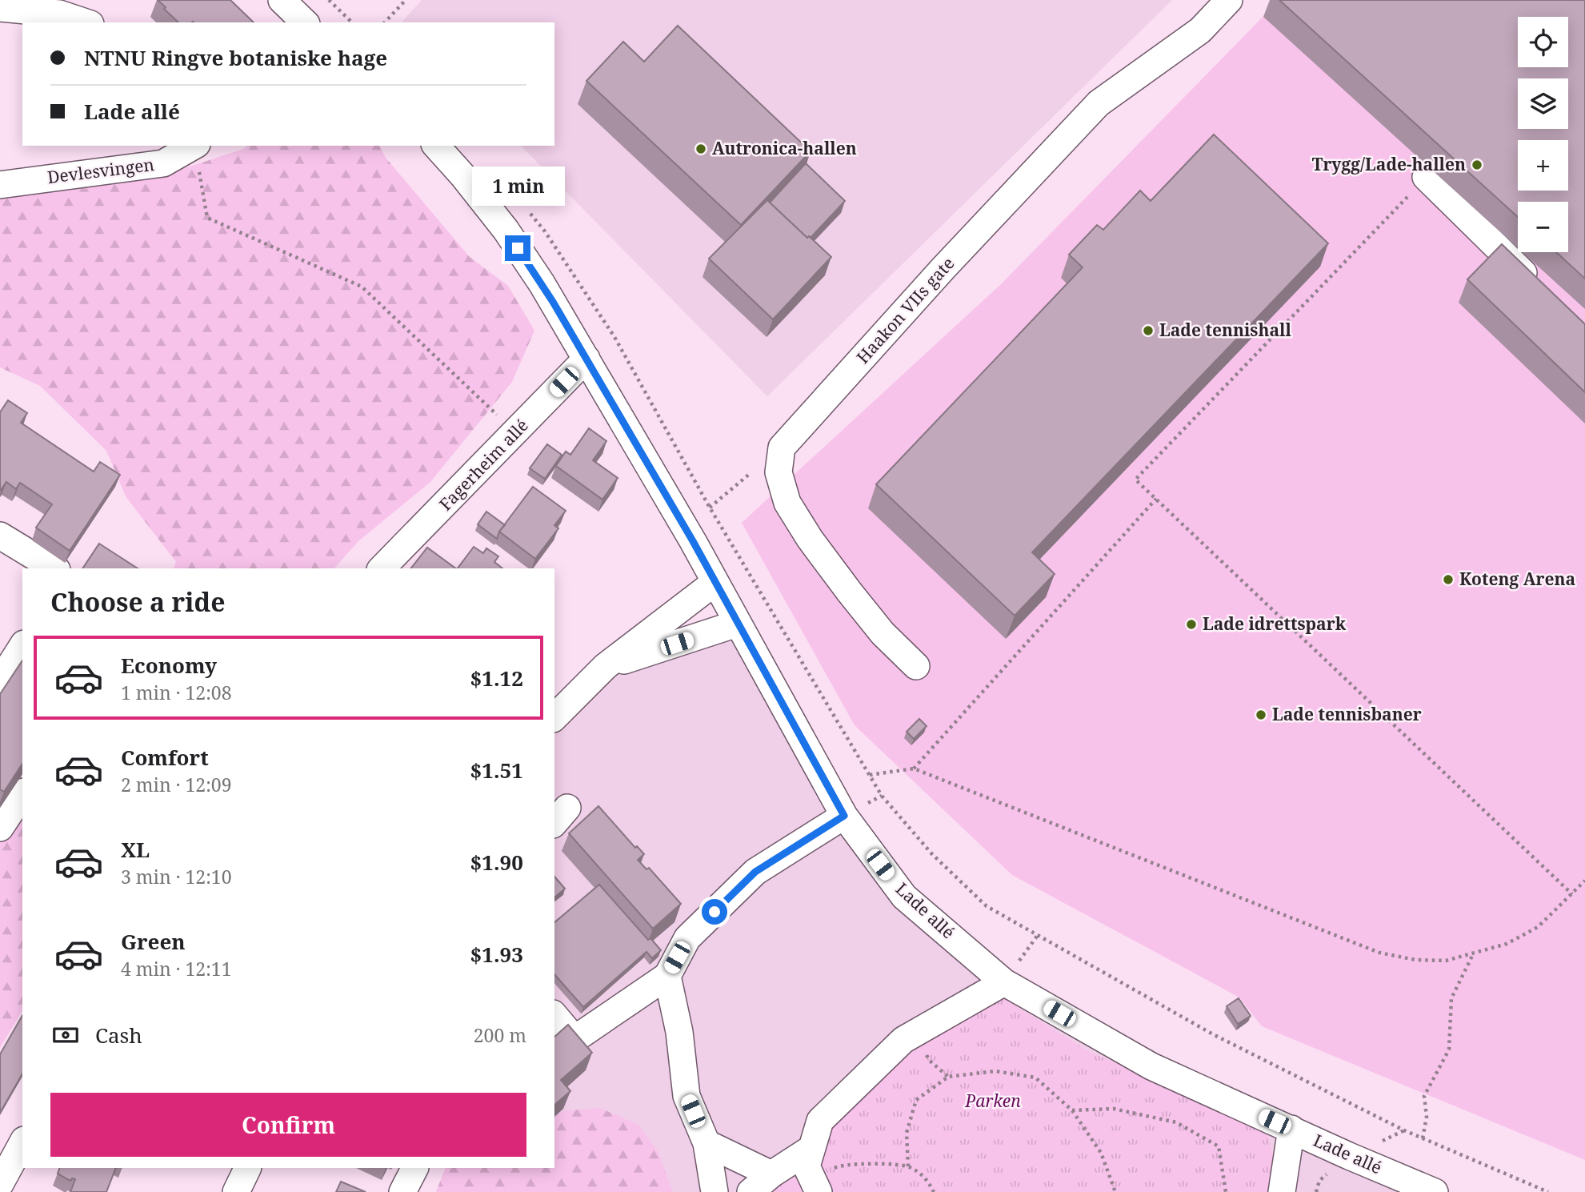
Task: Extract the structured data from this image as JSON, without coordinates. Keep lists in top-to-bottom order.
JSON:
{
  "streets": {
    "street": [
      "Devlesvingen",
      "Haakon VIIs gate",
      "Fagerheim allé",
      "Lade allé"
    ]
  },
  "crossings": [
    ["Fagerheim allé", "Lade allé"]
  ],
  "parks": ["Parken"],
  "places": [
    "Autronica-hallen",
    "Trygg/Lade-hallen",
    "Lade tennishall",
    "Koteng Arena",
    "Lade idrettspark",
    "Lade tennisbaner"
  ],
  "page": {
    "map_buttons": ["+", "−"],
    "banner": ["NTNU Ringve botaniske hage", "Lade allé"],
    "bubble": "1 min",
    "heading": "Choose a ride",
    "list": [
      {
        "name": "Economy",
        "note": "1 min · 12:08",
        "value": "$1.12"
      },
      {
        "name": "Comfort",
        "note": "2 min · 12:09",
        "value": "$1.51"
      },
      {
        "name": "XL",
        "note": "3 min · 12:10",
        "value": "$1.90"
      },
      {
        "name": "Green",
        "note": "4 min · 12:11",
        "value": "$1.93"
      }
    ],
    "pay": ["Cash", "200 m"],
    "buttons": "Confirm"
  }
}
